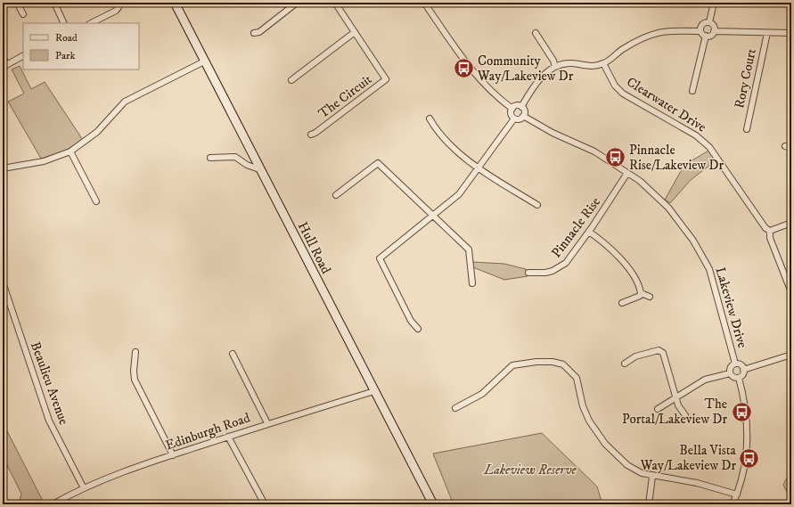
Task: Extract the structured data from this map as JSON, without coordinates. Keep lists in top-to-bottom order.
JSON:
{
  "streets": {
    "main road": ["Hull Road"],
    "street": [
      "Rory Court",
      "The Circuit",
      "Clearwater Drive",
      "Pinnacle Rise",
      "Lakeview Drive",
      "Beaulieu Avenue",
      "Edinburgh Road"
    ]
  },
  "crossings": [
    ["Pinnacle Rise", "Lakeview Drive"],
    ["Hull Road", "Edinburgh Road"],
    ["Beaulieu Avenue", "Edinburgh Road"]
  ],
  "parks": ["Lakeview Reserve"],
  "places": {
    "bus stop": [
      "Community Way/Lakeview Dr",
      "Pinnacle Rise/Lakeview Dr",
      "The Portal/Lakeview Dr",
      "Bella Vista Way/Lakeview Dr"
    ]
  },
  "legend": ["Road", "Park"]
}
